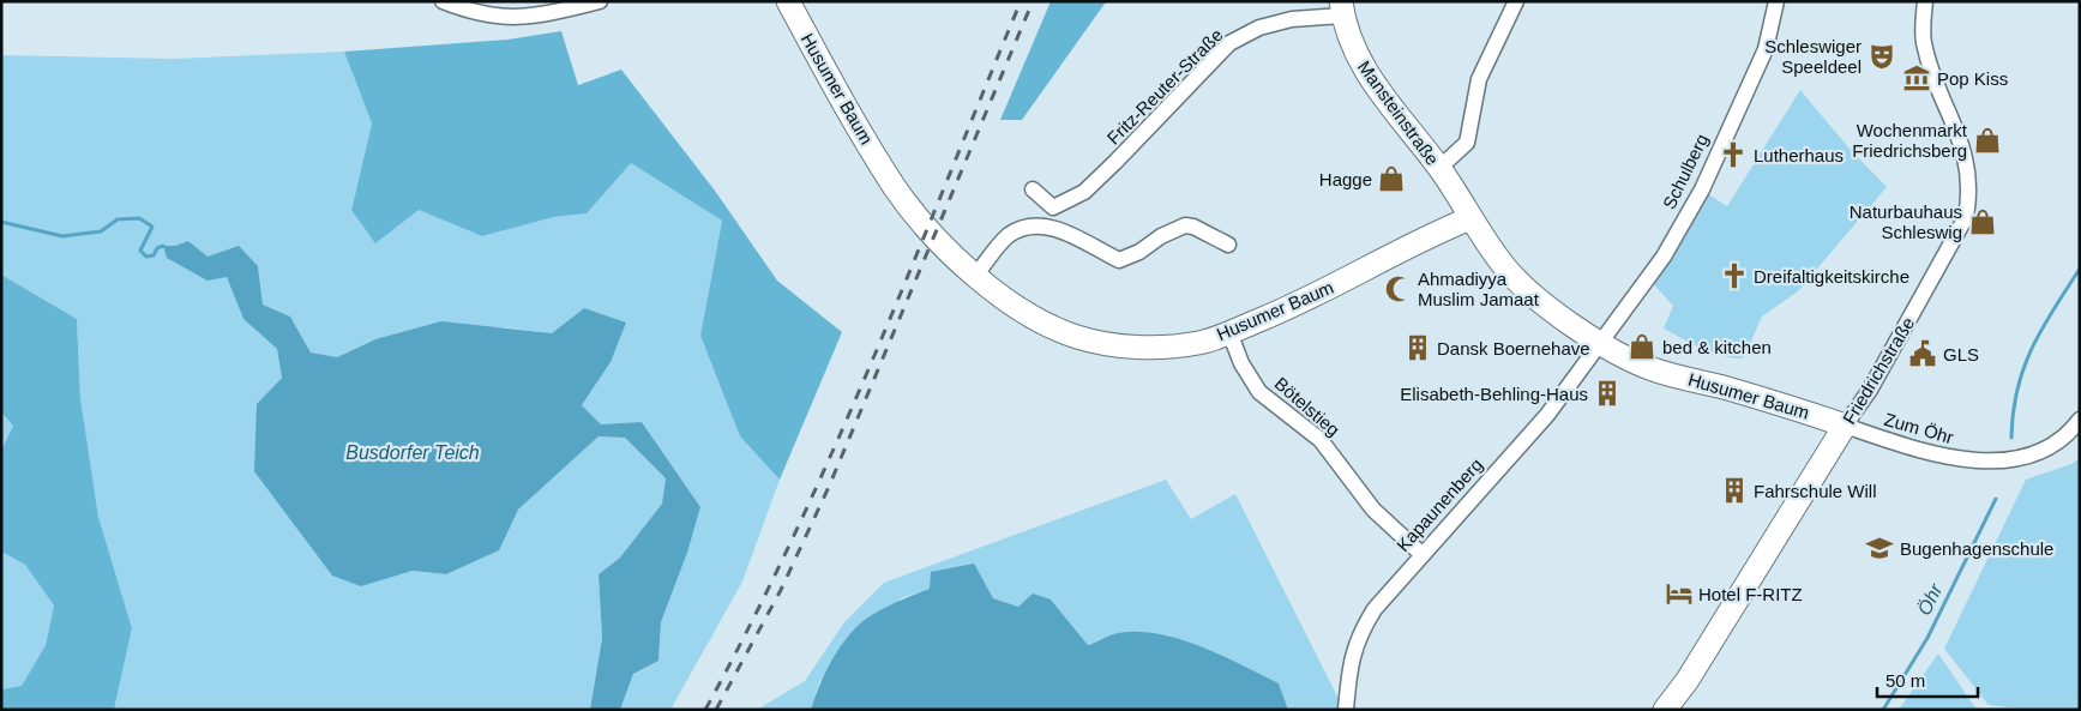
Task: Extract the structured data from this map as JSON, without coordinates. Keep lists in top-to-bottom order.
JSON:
{
  "streets": {
    "street": [
      "Fritz-Reuter-Straße",
      "Husumer Baum",
      "Mansteinstraße",
      "Schulberg",
      "Friedrichstraße",
      "Bötelstieg",
      "Zum Öhr",
      "Kapaunenberg"
    ]
  },
  "crossings": [
    ["Fritz-Reuter-Straße", "Mansteinstraße"],
    ["Husumer Baum", "Mansteinstraße"],
    ["Husumer Baum", "Schulberg"],
    ["Husumer Baum", "Friedrichstraße"],
    ["Husumer Baum", "Bötelstieg"],
    ["Husumer Baum", "Zum Öhr"],
    ["Husumer Baum", "Kapaunenberg"],
    ["Schulberg", "Kapaunenberg"],
    ["Friedrichstraße", "Zum Öhr"],
    ["Bötelstieg", "Kapaunenberg"]
  ],
  "water": ["Busdorfer Teich", "Öhr"],
  "places": {
    "theatre": ["Schleswiger Speeldeel"],
    "museum": ["Pop Kiss"],
    "shop": [
      "Wochenmarkt Friedrichsberg",
      "Hagge",
      "Naturbauhaus Schleswig",
      "bed & kitchen"
    ],
    "church": ["Lutherhaus", "Dreifaltigkeitskirche"],
    "mosque": ["Ahmadiyya Muslim Jamaat"],
    "building": ["Dansk Boernehave", "Elisabeth-Behling-Haus", "Fahrschule Will"],
    "public building": ["GLS"],
    "school or university": ["Bugenhagenschule"],
    "hotel": ["Hotel F-RITZ"]
  },
  "scale_bar": "50 m"
}
